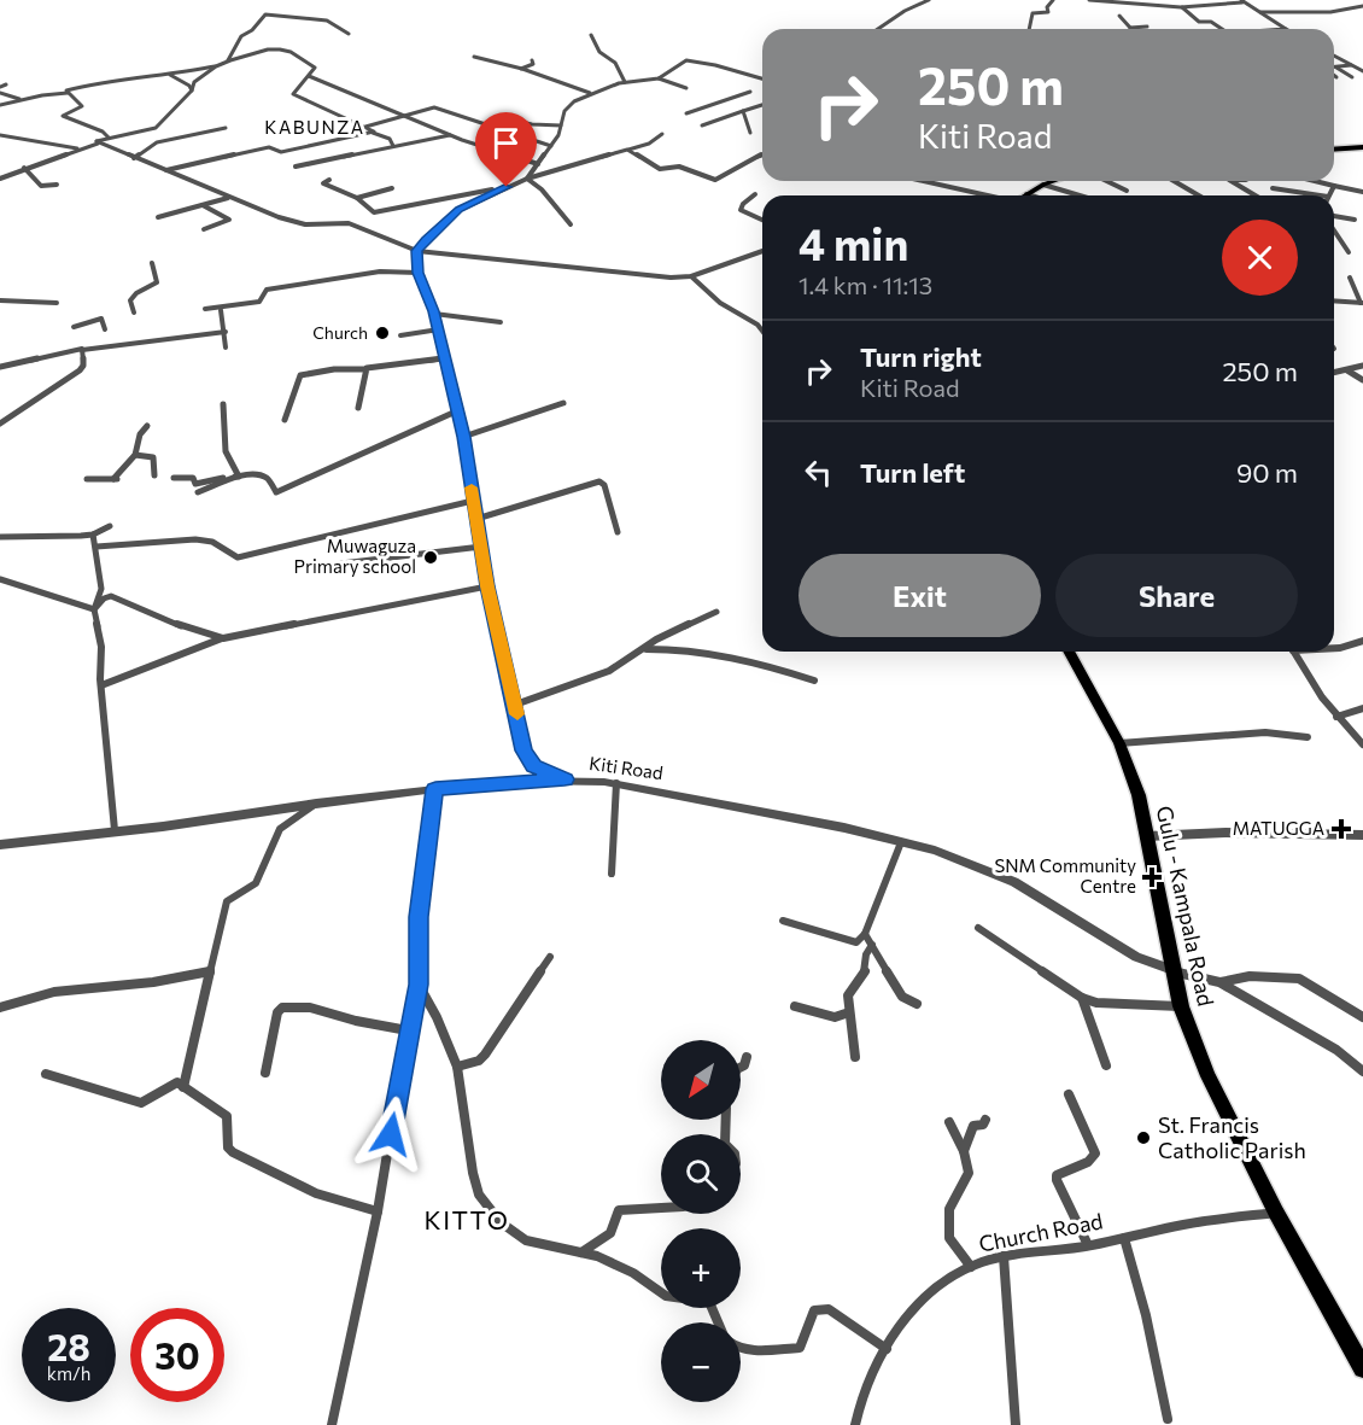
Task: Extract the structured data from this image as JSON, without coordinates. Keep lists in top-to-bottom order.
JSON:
{
  "streets": {
    "main road": ["Gulu - Kampala Road"],
    "street": ["Kiti Road", "Church Road"]
  },
  "crossings": [
    ["Kiti Road", "Gulu - Kampala Road"],
    ["Gulu - Kampala Road", "Church Road"]
  ],
  "districts": ["KABUNZA", "KITTO"],
  "places": {
    "other": ["Church", "Muwaguza Primary school", "St. Francis Catholic Parish"],
    "health": ["MATUGGA", "SNM Community Centre"]
  },
  "north": "bottom left",
  "page": {
    "turn": ["250 m", "Kiti Road"],
    "heading": ["4 min", "1.4 km · 11:13"],
    "list": [
      {
        "name": "Turn right",
        "note": "Kiti Road",
        "value": "250 m"
      },
      {
        "name": "Turn left",
        "value": "90 m"
      }
    ],
    "buttons": ["Exit", "Share"],
    "map_buttons": ["+", "−"],
    "speed": "28 km/h",
    "limit": "30"
  }
}
